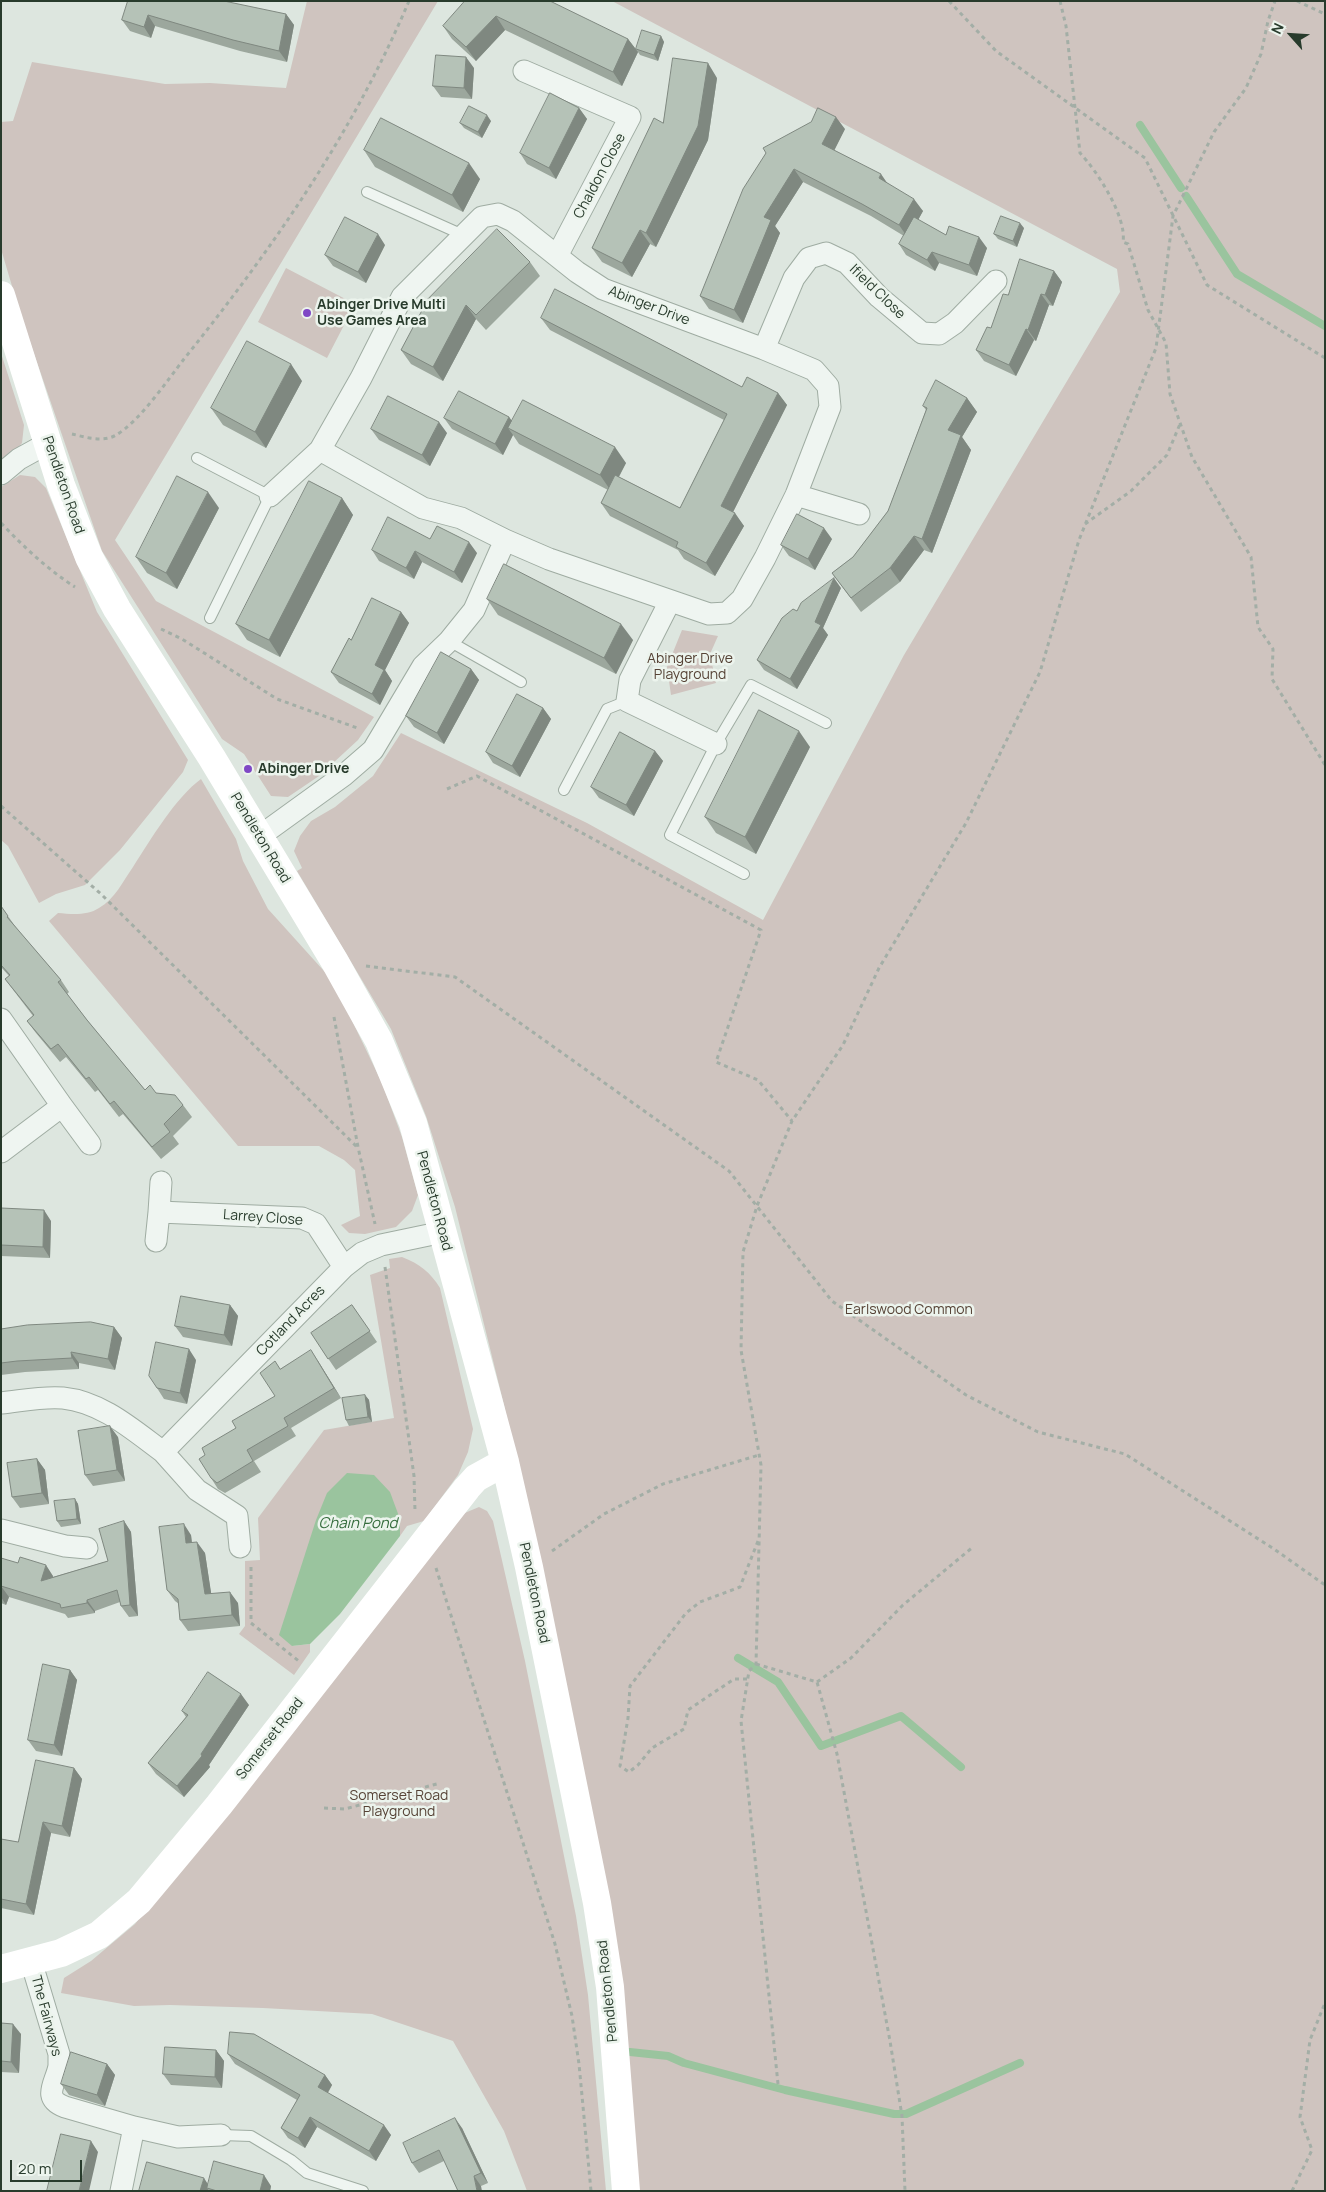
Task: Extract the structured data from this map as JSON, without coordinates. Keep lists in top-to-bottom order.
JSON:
{
  "streets": {
    "street": [
      "Chaldon Close",
      "Ifield Close",
      "Abinger Drive",
      "Pendleton Road",
      "Larrey Close",
      "Cotland Acres",
      "Somerset Road",
      "The Fairways"
    ]
  },
  "crossings": [
    ["Chaldon Close", "Abinger Drive"],
    ["Ifield Close", "Abinger Drive"],
    ["Pendleton Road", "Cotland Acres"],
    ["Pendleton Road", "Somerset Road"],
    ["Larrey Close", "Cotland Acres"],
    ["Somerset Road", "The Fairways"]
  ],
  "water": ["Chain Pond"],
  "parks": ["Abinger Drive Playground", "Earlswood Common", "Somerset Road Playground"],
  "places": ["Abinger Drive Multi Use Games Area", "Abinger Drive"],
  "scale_bar": "20 m",
  "north": "top left"
}
